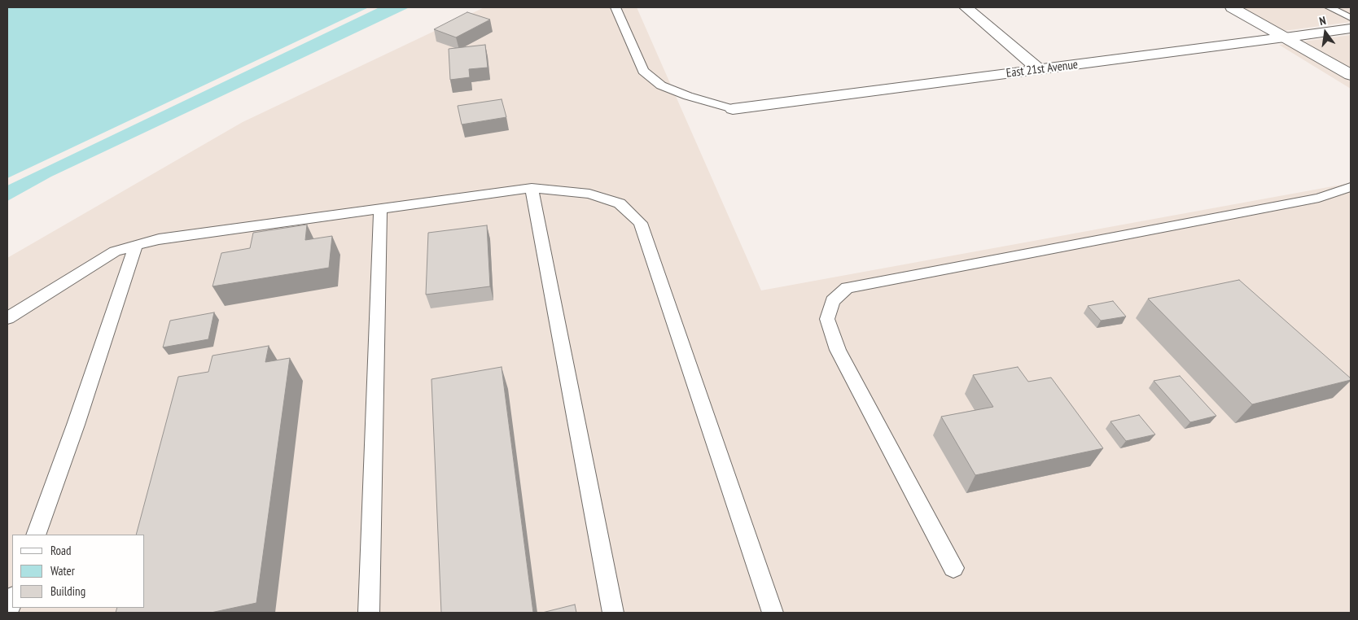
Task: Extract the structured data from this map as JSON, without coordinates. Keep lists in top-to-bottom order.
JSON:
{
  "streets": {
    "street": ["East 21st Avenue"]
  },
  "legend": ["Road", "Water", "Building"],
  "north": "top"
}
